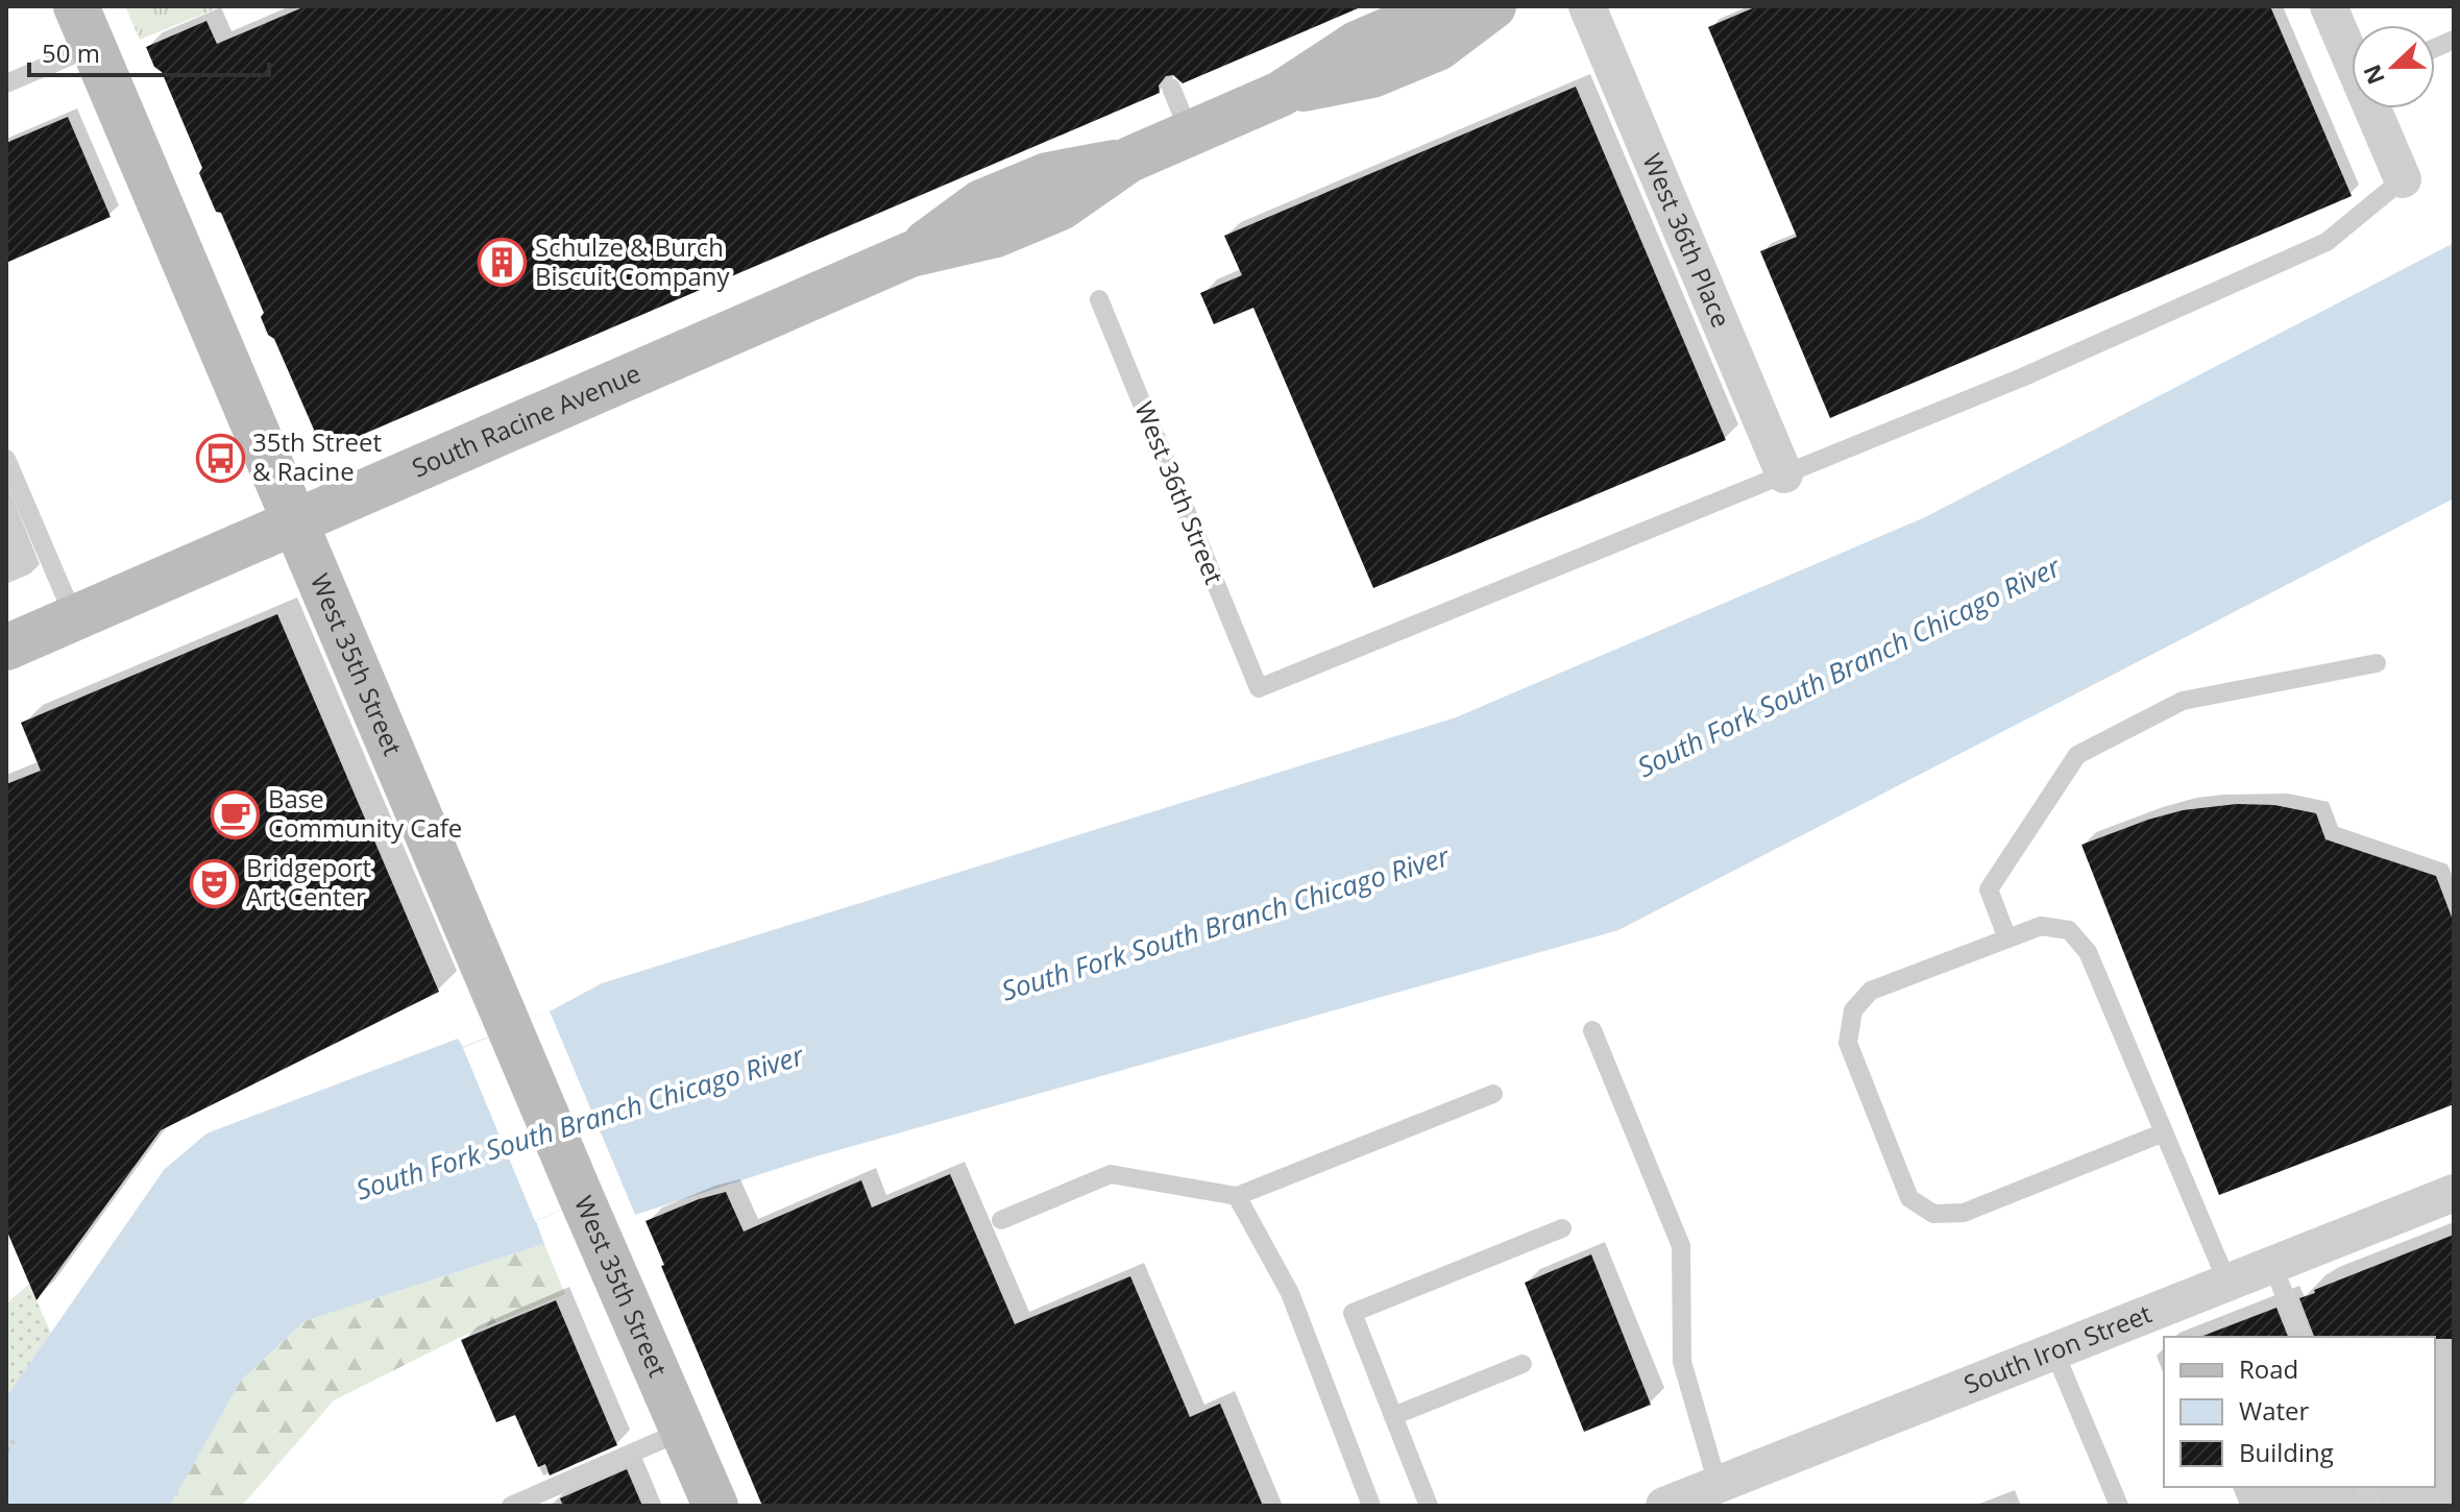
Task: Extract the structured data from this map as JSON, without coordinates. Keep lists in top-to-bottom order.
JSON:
{
  "streets": {
    "street": [
      "West 36th Place",
      "South Racine Avenue",
      "West 35th Street",
      "South Iron Street"
    ],
    "lane": ["West 36th Street"]
  },
  "crossings": [
    ["West 36th Place", "West 36th Street"],
    ["South Racine Avenue", "West 35th Street"]
  ],
  "water": ["South Fork South Branch Chicago River"],
  "places": {
    "building": ["Schulze & Burch Biscuit Company"],
    "bus stop": ["35th Street & Racine"],
    "cafe": ["Base Community Cafe"],
    "theatre": ["Bridgeport Art Center"]
  },
  "legend": ["Road", "Water", "Building"],
  "scale_bar": "50 m",
  "north": "left"
}
